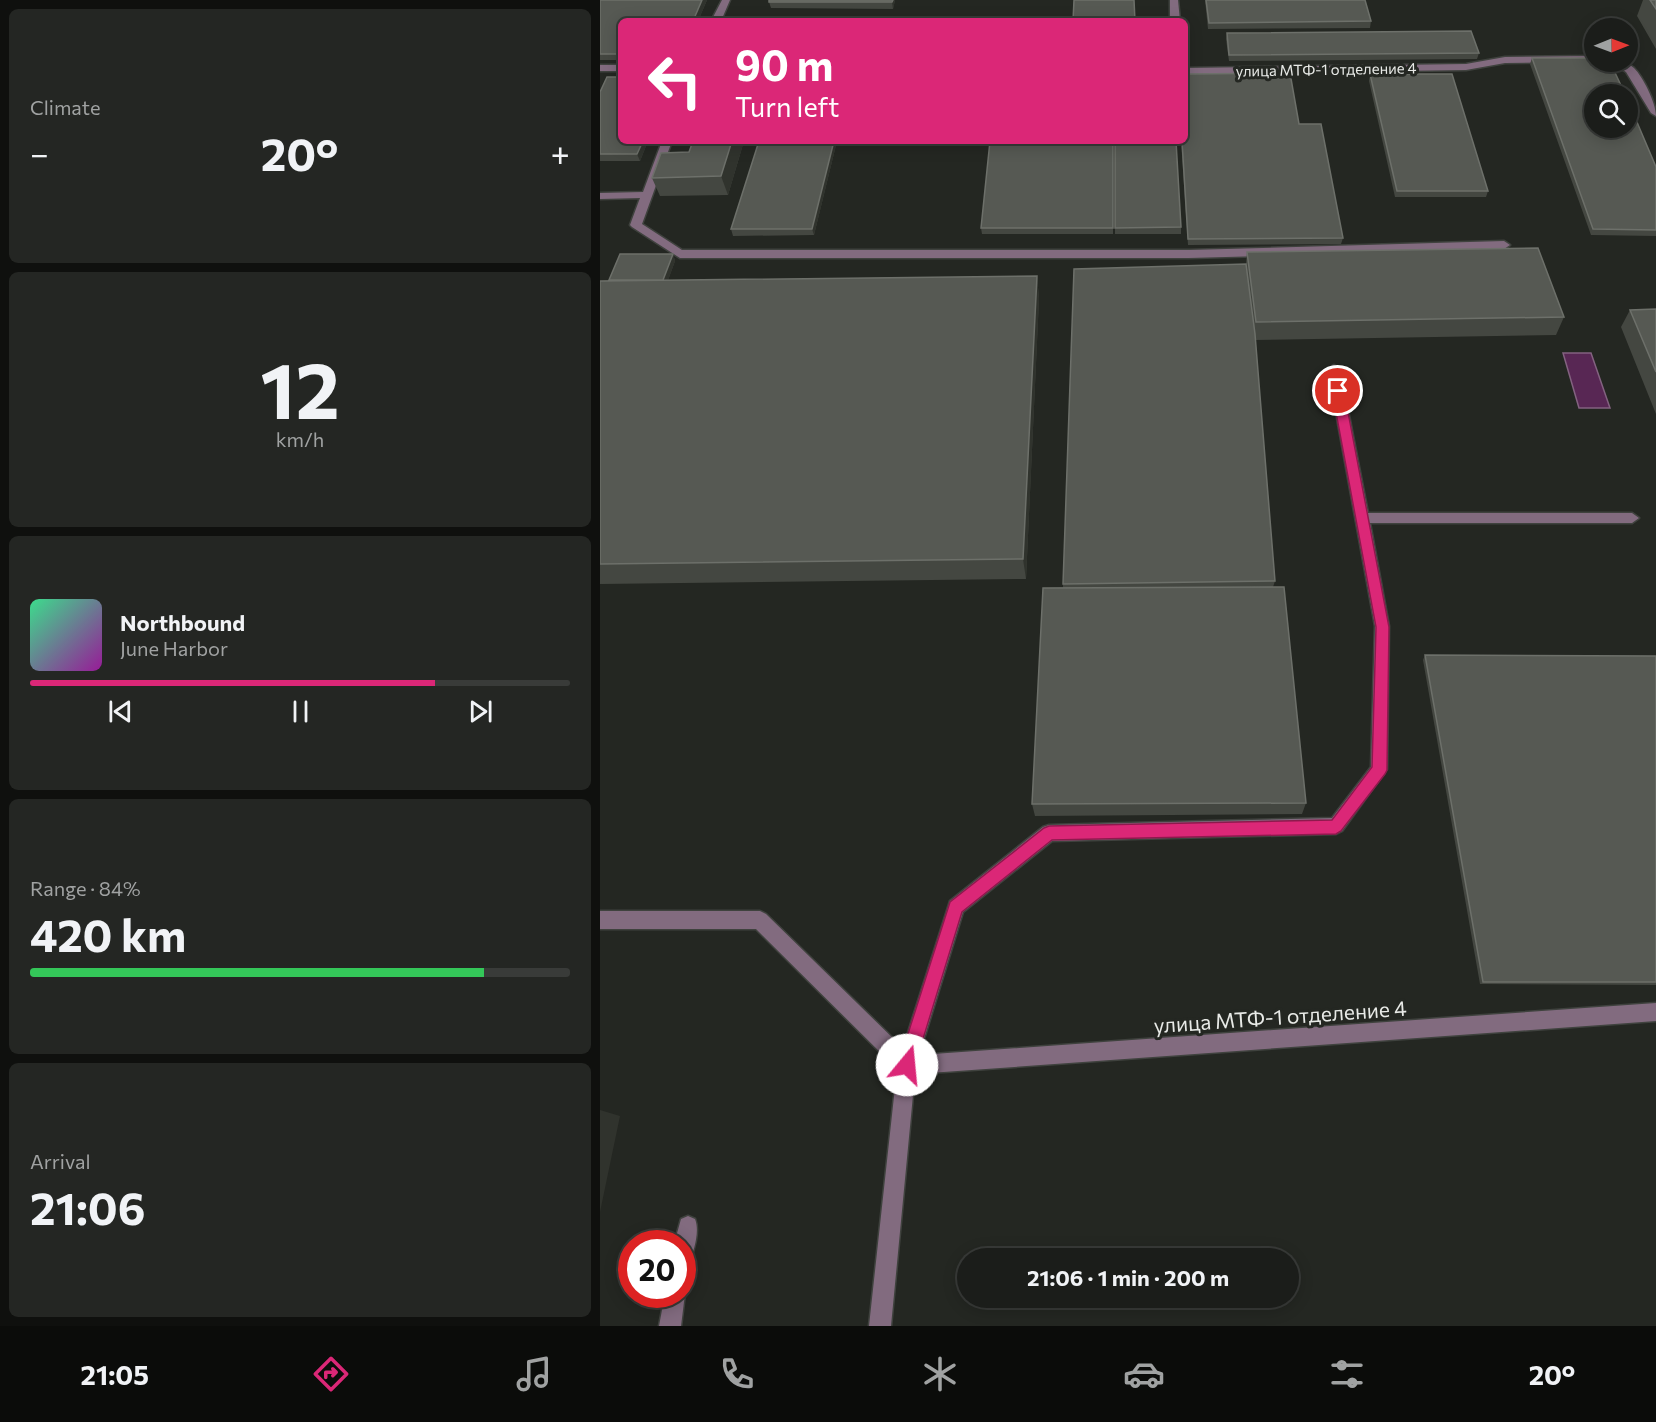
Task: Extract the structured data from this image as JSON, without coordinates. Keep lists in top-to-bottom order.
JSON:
{
  "streets": {
    "street": ["улица МТФ-1 отделение 4"]
  },
  "north": "right",
  "page": {
    "tile": [
      "Climate",
      ["12", "km/h"],
      ["Range · 84%", "420 km"],
      ["Arrival", "21:06"]
    ],
    "turn": ["90 m", "Turn left"],
    "heat": ["−", "20°", "+"],
    "song": ["Northbound", "June Harbor"],
    "limit": "20",
    "trip": "21:06 · 1 min · 200 m",
    "tabs": ["21:05", "20°"]
  }
}
